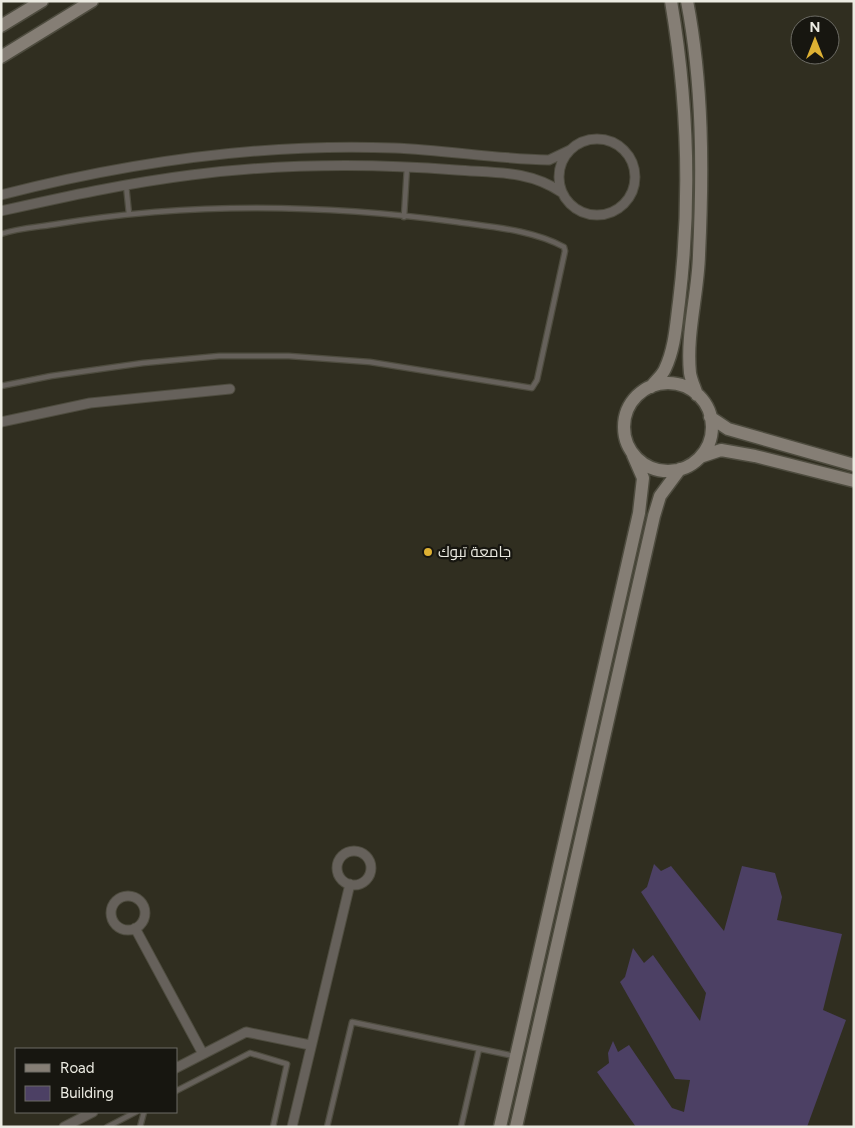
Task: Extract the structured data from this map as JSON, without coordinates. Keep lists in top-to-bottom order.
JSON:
{
  "places": ["جامعة تبوك"],
  "legend": ["Road", "Building"],
  "north": "top"
}
